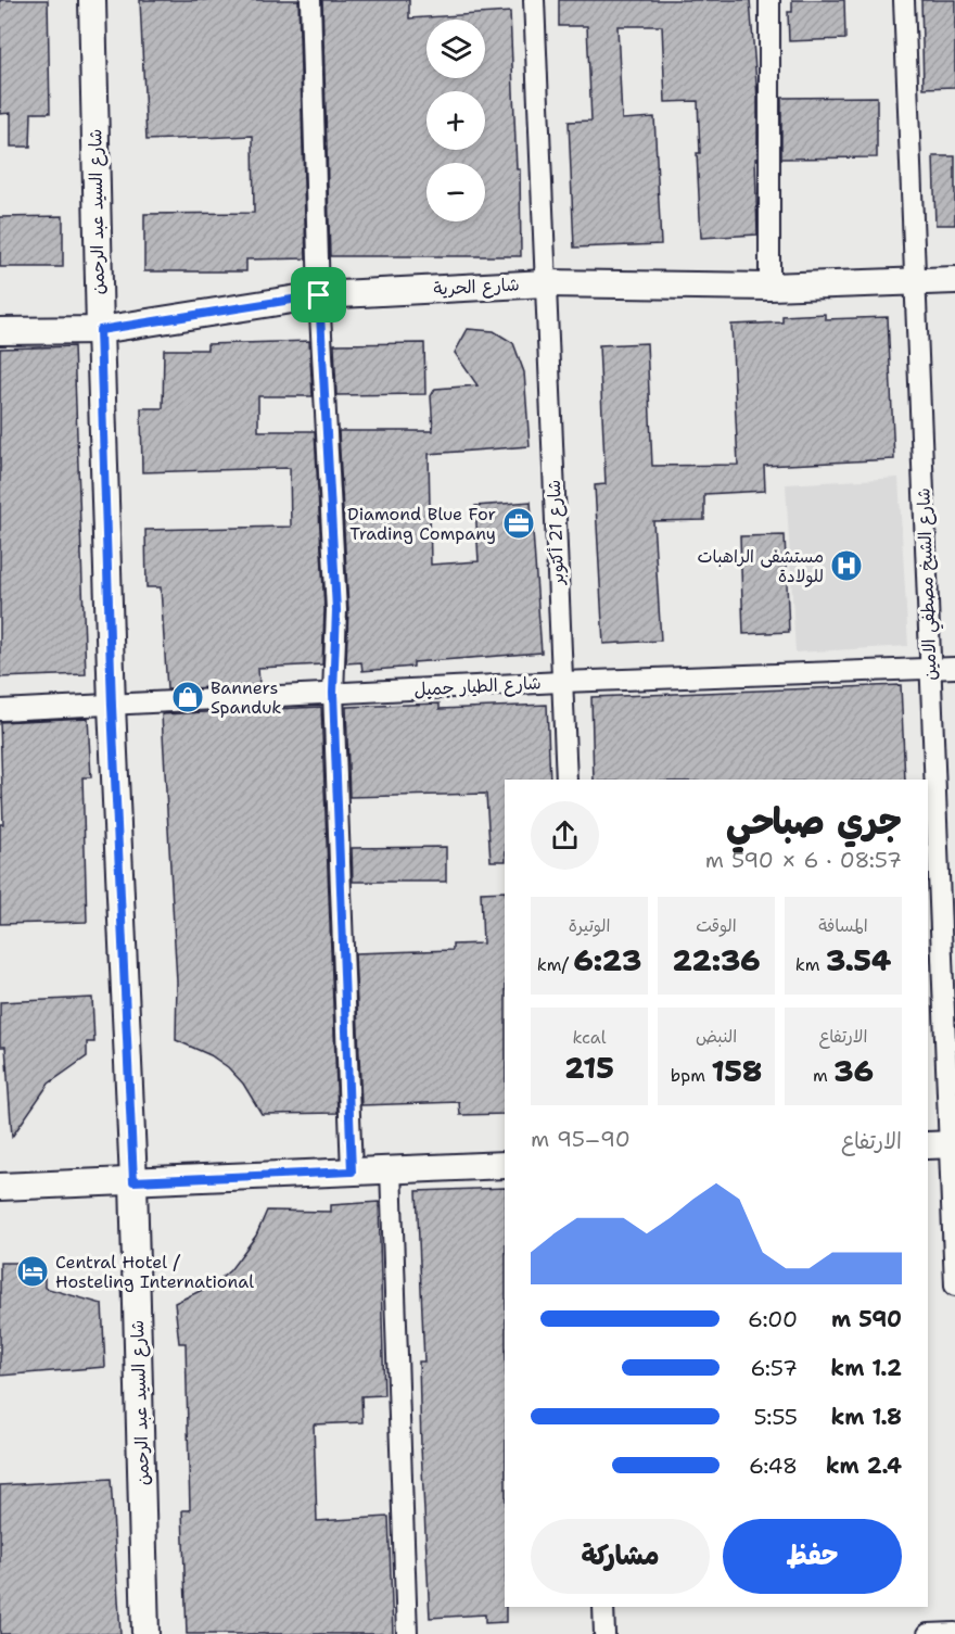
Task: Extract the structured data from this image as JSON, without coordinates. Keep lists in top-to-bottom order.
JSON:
{
  "streets": {
    "street": [
      "شارع السيد عبد الرحمن",
      "شارع الحرية",
      "شارع 21 أكتوبر",
      "شارع الشيخ مصطفي الامين",
      "شارع الطيار جميل"
    ]
  },
  "crossings": [
    ["شارع السيد عبد الرحمن", "شارع الحرية"],
    ["شارع السيد عبد الرحمن", "شارع الطيار جميل"],
    ["شارع الحرية", "شارع 21 أكتوبر"],
    ["شارع الحرية", "شارع الشيخ مصطفي الامين"],
    ["شارع 21 أكتوبر", "شارع الطيار جميل"],
    ["شارع الشيخ مصطفي الامين", "شارع الطيار جميل"]
  ],
  "places": {
    "office": ["Diamond Blue For Trading Company"],
    "hospital": ["مستشفى الراهبات للولادة"],
    "shop": ["Banners Spanduk"],
    "hotel": ["Central Hotel / Hosteling International"]
  },
  "page": {
    "map_buttons": ["+", "−"],
    "heading": ["جري صباحي", "08:57 · 6 × 590 m"],
    "stats": [
      ["المسافة", "3.54 km"],
      ["الوقت", "22:36"],
      ["الوتيرة", "6:23 /km"],
      ["الارتفاع", "36 m"],
      ["النبض", "158 bpm"],
      ["kcal", "215"]
    ],
    "chart": ["الارتفاع", "90–95 m"],
    "list": [
      {
        "name": "590 m",
        "note": "6:00"
      },
      {
        "name": "1.2 km",
        "note": "6:57"
      },
      {
        "name": "1.8 km",
        "note": "5:55"
      },
      {
        "name": "2.4 km",
        "note": "6:48"
      }
    ],
    "buttons": ["حفظ", "مشاركة"]
  }
}
